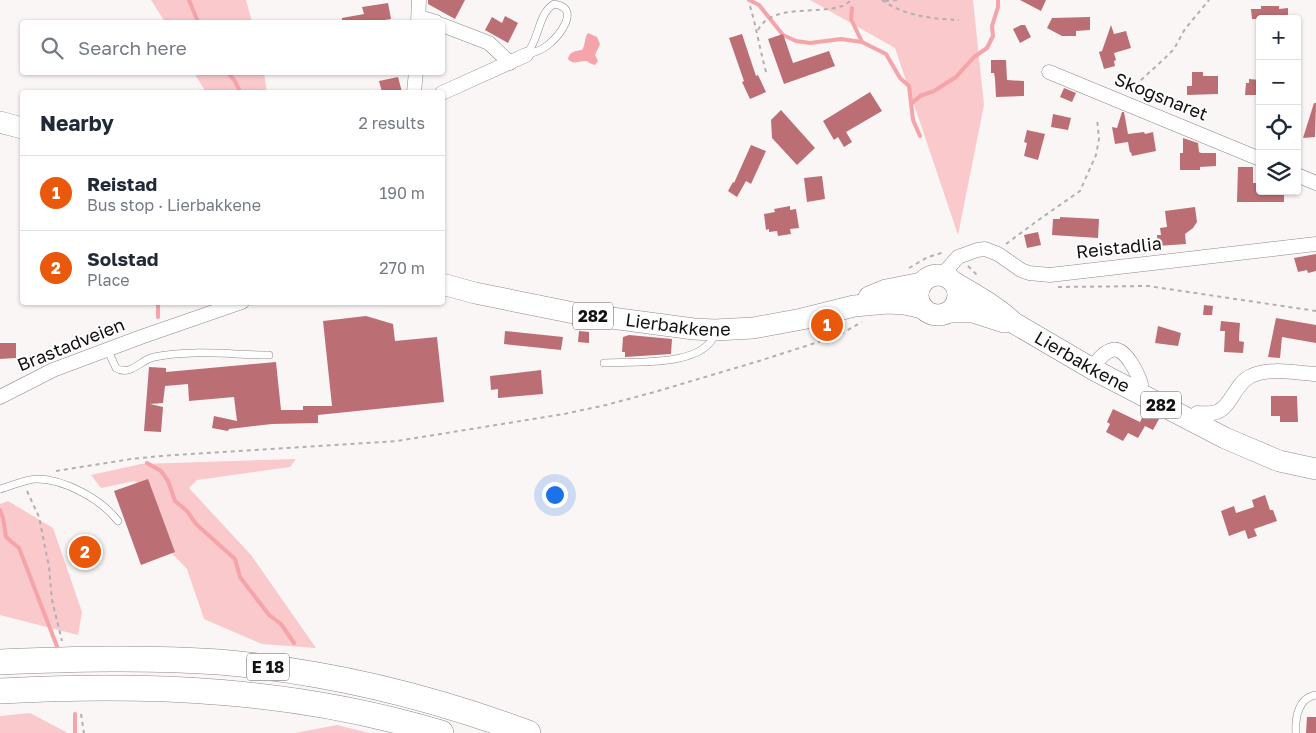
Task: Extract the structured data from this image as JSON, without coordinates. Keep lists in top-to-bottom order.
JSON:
{
  "streets": {
    "highway": ["E 18"],
    "main road": ["282", "Lierbakkene"],
    "street": ["Skogsnaret", "Reistadlia", "Brastadveien"]
  },
  "crossings": [
    ["282", "Lierbakkene"]
  ],
  "page": {
    "map_buttons": ["+", "−"],
    "search": "Search here",
    "heading": ["Nearby", "2 results"],
    "list": [
      {
        "mark": "1",
        "name": "Reistad",
        "note": "Bus stop · Lierbakkene",
        "value": "190 m"
      },
      {
        "mark": "2",
        "name": "Solstad",
        "note": "Place",
        "value": "270 m"
      }
    ],
    "pins": ["1", "2"]
  }
}
